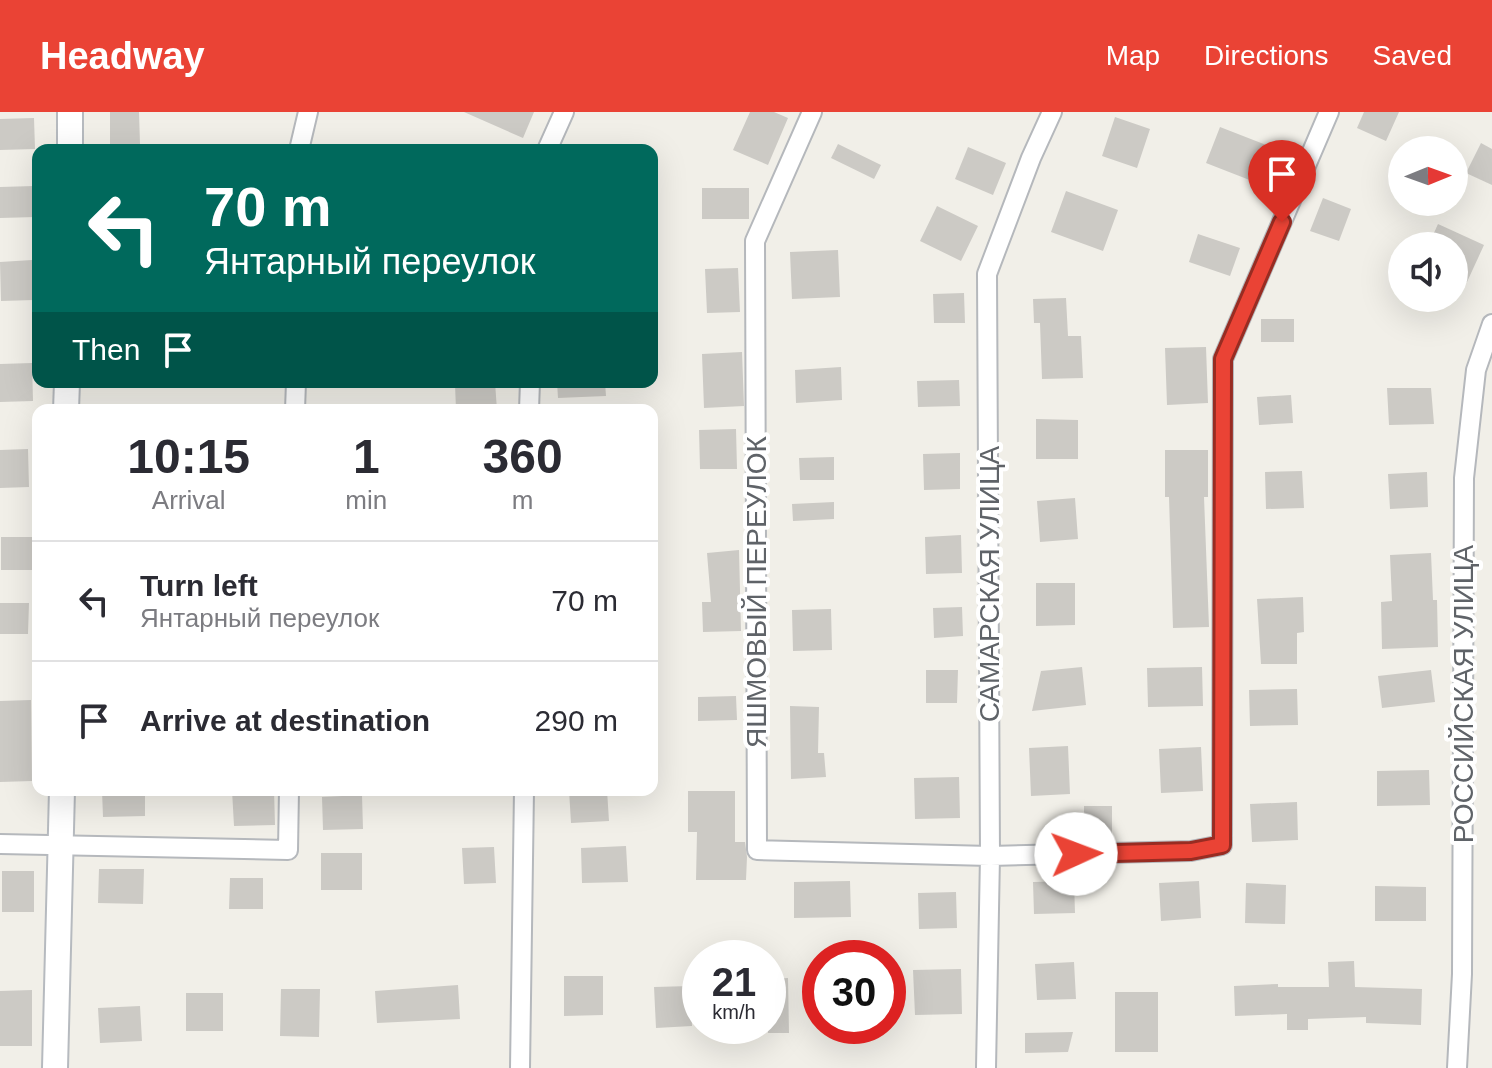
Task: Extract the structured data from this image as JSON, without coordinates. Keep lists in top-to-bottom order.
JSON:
{
  "streets": {
    "street": ["САМАРСКАЯ УЛИЦА", "ЯШМОВЫЙ ПЕРЕУЛОК", "РОССИЙСКАЯ УЛИЦА"]
  },
  "crossings": [
    ["САМАРСКАЯ УЛИЦА", "ЯШМОВЫЙ ПЕРЕУЛОК"]
  ],
  "north": "right",
  "page": {
    "header": "Headway",
    "nav": ["Map", "Directions", "Saved"],
    "turn": ["70 m", "Янтарный переулок"],
    "then": "Then",
    "eta": [
      "10:15",
      "Arrival",
      "1",
      "min",
      "360",
      "m"
    ],
    "list": [
      {
        "name": "Turn left",
        "note": "Янтарный переулок",
        "value": "70 m"
      },
      {
        "name": "Arrive at destination",
        "value": "290 m"
      }
    ],
    "speed": "21 km/h",
    "limit": "30"
  }
}
